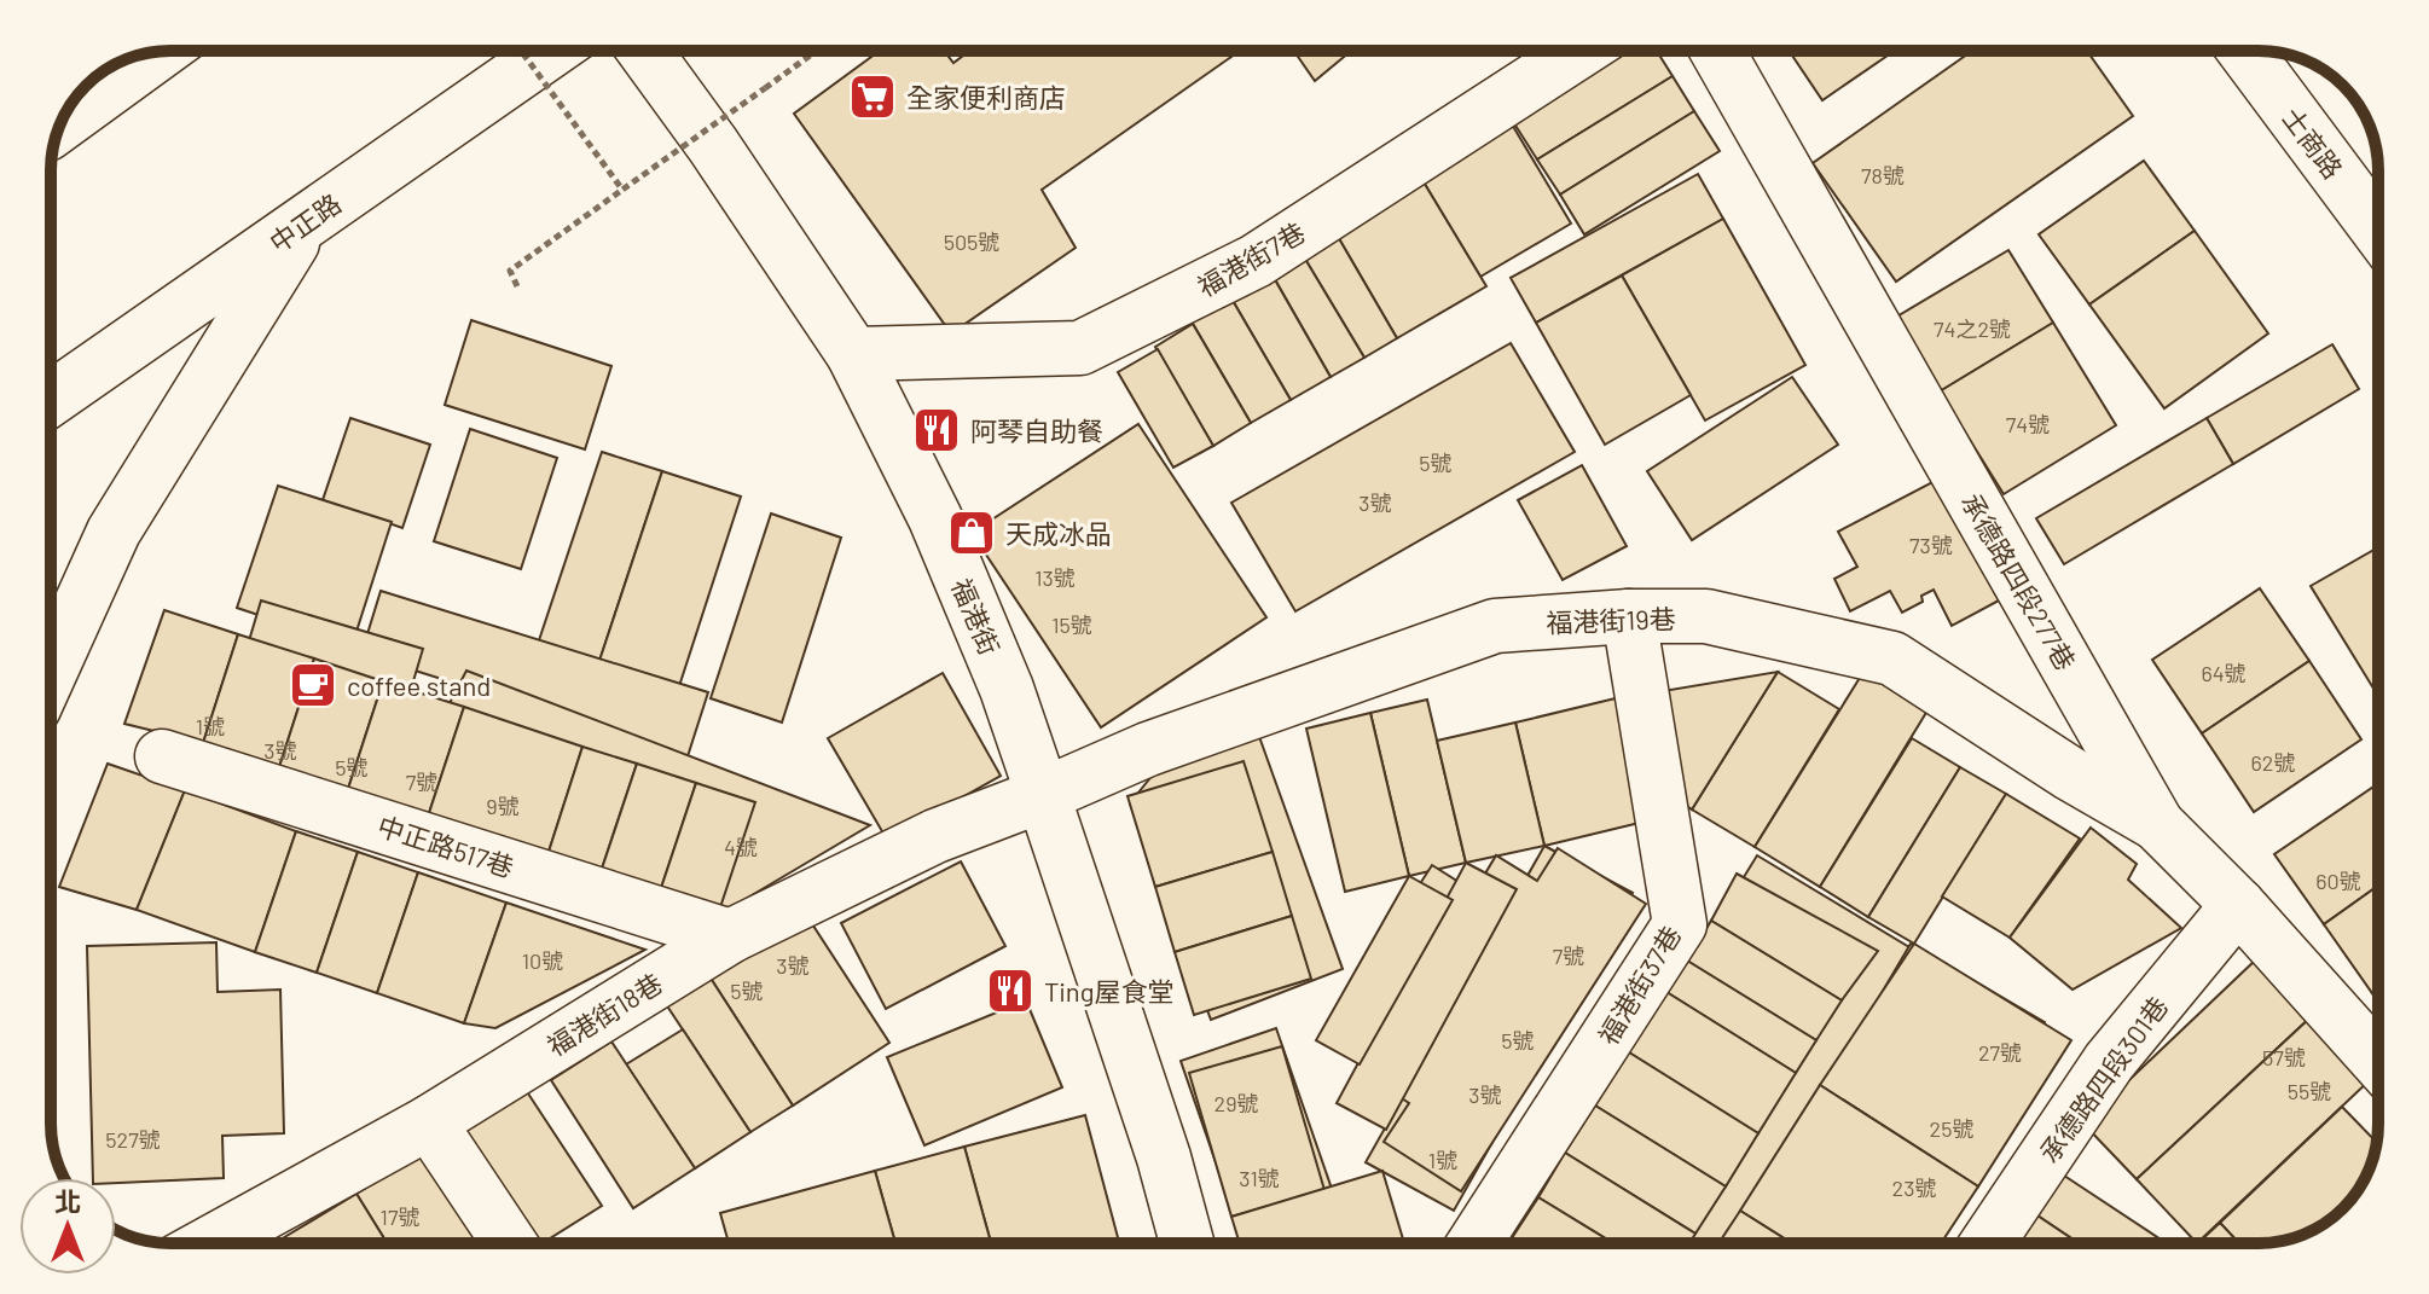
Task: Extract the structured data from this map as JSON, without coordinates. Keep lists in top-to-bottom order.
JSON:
{
  "streets": {
    "street": [
      "士商路",
      "中正路",
      "福港街7巷",
      "承德路四段277巷",
      "福港街",
      "福港街19巷",
      "中正路517巷",
      "福港街37巷",
      "福港街18巷",
      "承德路四段301巷"
    ]
  },
  "crossings": [
    ["福港街7巷", "福港街"],
    ["承德路四段277巷", "福港街19巷"],
    ["承德路四段277巷", "承德路四段301巷"],
    ["福港街", "福港街19巷"],
    ["福港街", "福港街18巷"],
    ["福港街19巷", "福港街37巷"],
    ["福港街19巷", "福港街18巷"],
    ["中正路517巷", "福港街18巷"]
  ],
  "places": {
    "supermarket": ["全家便利商店"],
    "restaurant": ["阿琴自助餐", "Ting屋食堂"],
    "shop": ["天成冰品"],
    "cafe": ["coffee stand"]
  },
  "house_numbers": [
    "78號",
    "505號",
    "74之2號",
    "74號",
    "5號",
    "3號",
    "73號",
    "13號",
    "15號",
    "64號",
    "1號",
    "3號",
    "62號",
    "5號",
    "7號",
    "9號",
    "4號",
    "60號",
    "7號",
    "10號",
    "3號",
    "5號",
    "5號",
    "27號",
    "57號",
    "55號",
    "3號",
    "29號",
    "25號",
    "527號",
    "1號",
    "31號",
    "23號",
    "17號"
  ],
  "north": "top"
}
